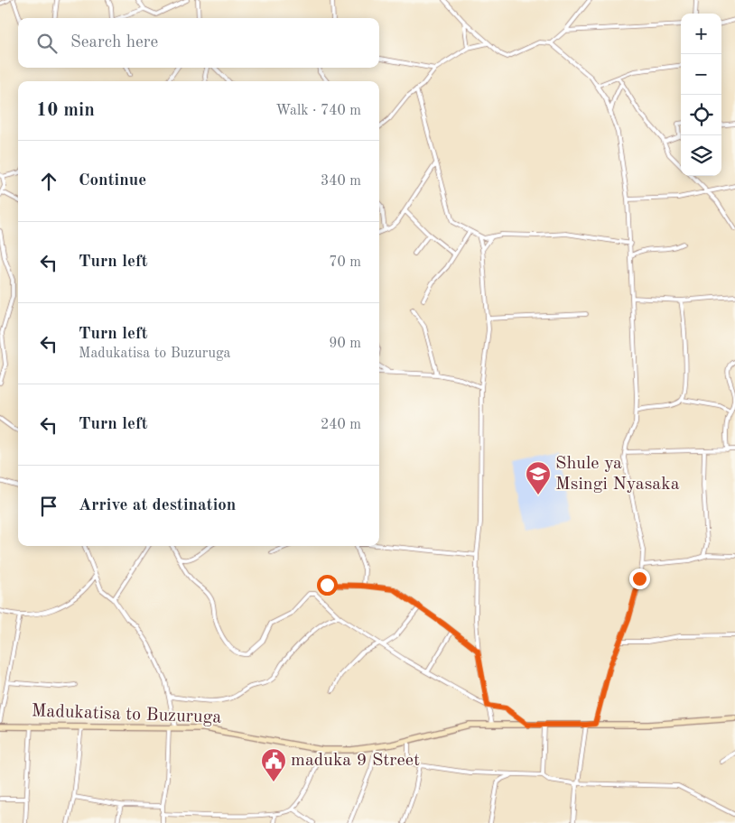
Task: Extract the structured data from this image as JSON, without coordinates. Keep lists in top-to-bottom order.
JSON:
{
  "streets": {
    "main road": ["Madukatisa to Buzuruga"]
  },
  "places": {
    "school or university": ["Shule ya Msingi Nyasaka"],
    "public building": ["maduka 9 Street"]
  },
  "page": {
    "map_buttons": ["+", "−"],
    "search": "Search here",
    "heading": ["10 min", "Walk · 740 m"],
    "list": [
      ["Continue", "340 m"],
      ["Turn left", "70 m"],
      ["Turn left", "Madukatisa to Buzuruga", "90 m"],
      ["Turn left", "240 m"],
      "Arrive at destination"
    ]
  }
}
